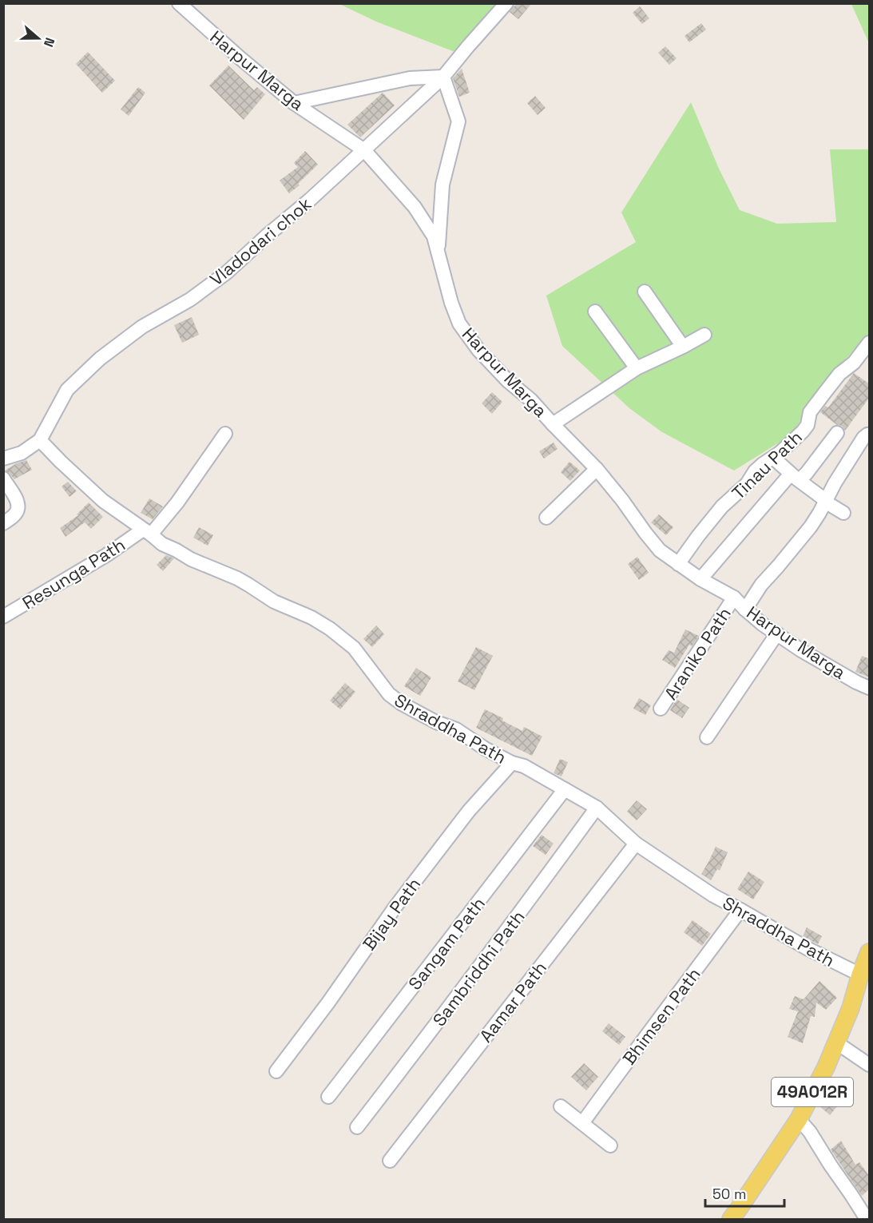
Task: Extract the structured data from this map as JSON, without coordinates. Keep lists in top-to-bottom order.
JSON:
{
  "streets": {
    "main road": ["49A012R"],
    "street": [
      "Harpur Marga",
      "Vladodari chok",
      "Tinau Path",
      "Resunga Path",
      "Araniko Path",
      "Shraddha Path",
      "Bijay Path",
      "Sangam Path",
      "Sambriddhi Path",
      "Aamar Path",
      "Bhimsen Path"
    ]
  },
  "crossings": [
    ["Harpur Marga", "Vladodari chok"],
    ["Harpur Marga", "Tinau Path"],
    ["Harpur Marga", "Araniko Path"],
    ["Vladodari chok", "Shraddha Path"],
    ["Resunga Path", "Shraddha Path"],
    ["Shraddha Path", "Bijay Path"],
    ["Shraddha Path", "Sangam Path"],
    ["Shraddha Path", "Sambriddhi Path"],
    ["Shraddha Path", "Aamar Path"],
    ["Shraddha Path", "Bhimsen Path"],
    ["Shraddha Path", "49A012R"]
  ],
  "scale_bar": "50 m",
  "north": "right"
}
